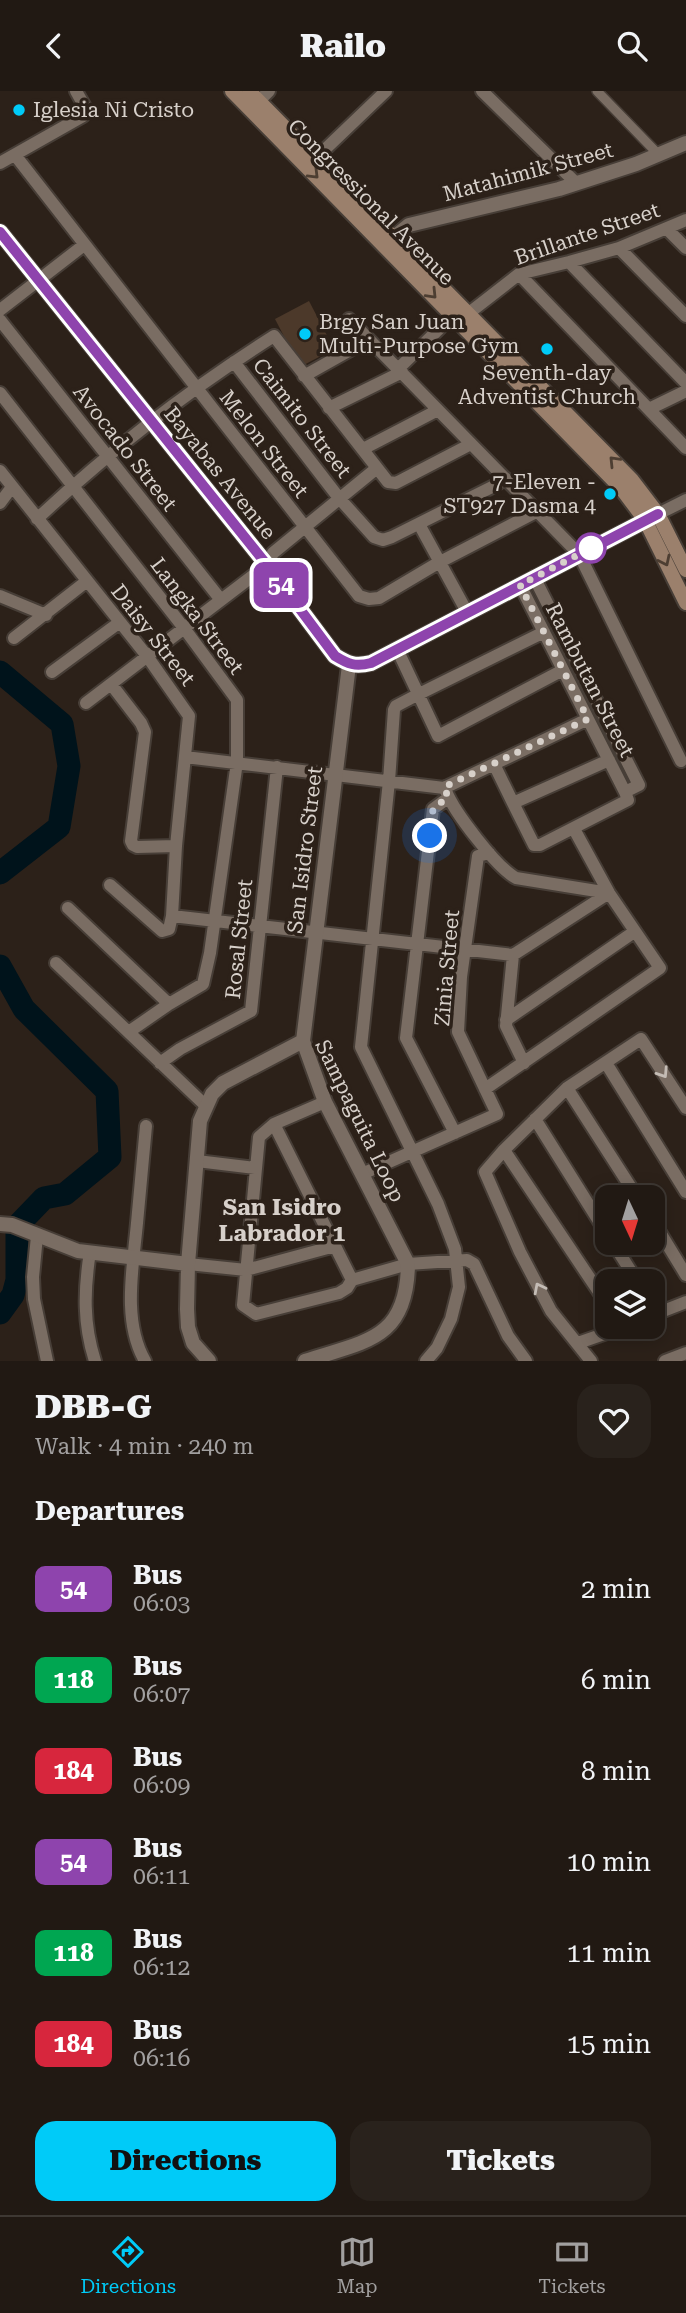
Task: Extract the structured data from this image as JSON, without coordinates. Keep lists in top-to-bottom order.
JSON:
{
  "streets": {
    "main road": ["Congressional Avenue"],
    "street": [
      "Matahimik Street",
      "Brillante Street",
      "Caimito Street",
      "Melon Street",
      "Avocado Street",
      "Bayabas Avenue",
      "Langka Street",
      "Daisy Street",
      "Rambutan Street",
      "San Isidro Street",
      "Rosal Street",
      "Zinia Street",
      "Sampaguita Loop"
    ]
  },
  "crossings": [
    ["Matahimik Street", "Congressional Avenue"],
    ["Congressional Avenue", "Brillante Street"],
    ["Bayabas Avenue", "San Isidro Street"],
    ["San Isidro Street", "Sampaguita Loop"]
  ],
  "districts": ["San Isidro Labrador 1"],
  "places": [
    "Iglesia Ni Cristo",
    "Brgy San Juan Multi-Purpose Gym",
    "Seventh-day Adventist Church",
    "7-Eleven - ST927 Dasma 4"
  ],
  "lines": ["bus line 54"],
  "north": "bottom",
  "page": {
    "header": "Railo",
    "on_map": "54",
    "heading": [
      ["DBB-G", "Walk · 4 min · 240 m"],
      "Departures"
    ],
    "list": [
      {
        "mark": "54",
        "name": "Bus",
        "note": "06:03",
        "value": "2 min"
      },
      {
        "mark": "118",
        "name": "Bus",
        "note": "06:07",
        "value": "6 min"
      },
      {
        "mark": "184",
        "name": "Bus",
        "note": "06:09",
        "value": "8 min"
      },
      {
        "mark": "54",
        "name": "Bus",
        "note": "06:11",
        "value": "10 min"
      },
      {
        "mark": "118",
        "name": "Bus",
        "note": "06:12",
        "value": "11 min"
      },
      {
        "mark": "184",
        "name": "Bus",
        "note": "06:16",
        "value": "15 min"
      }
    ],
    "buttons": ["Directions", "Tickets"],
    "tabs": ["Directions", "Map", "Tickets"]
  }
}
